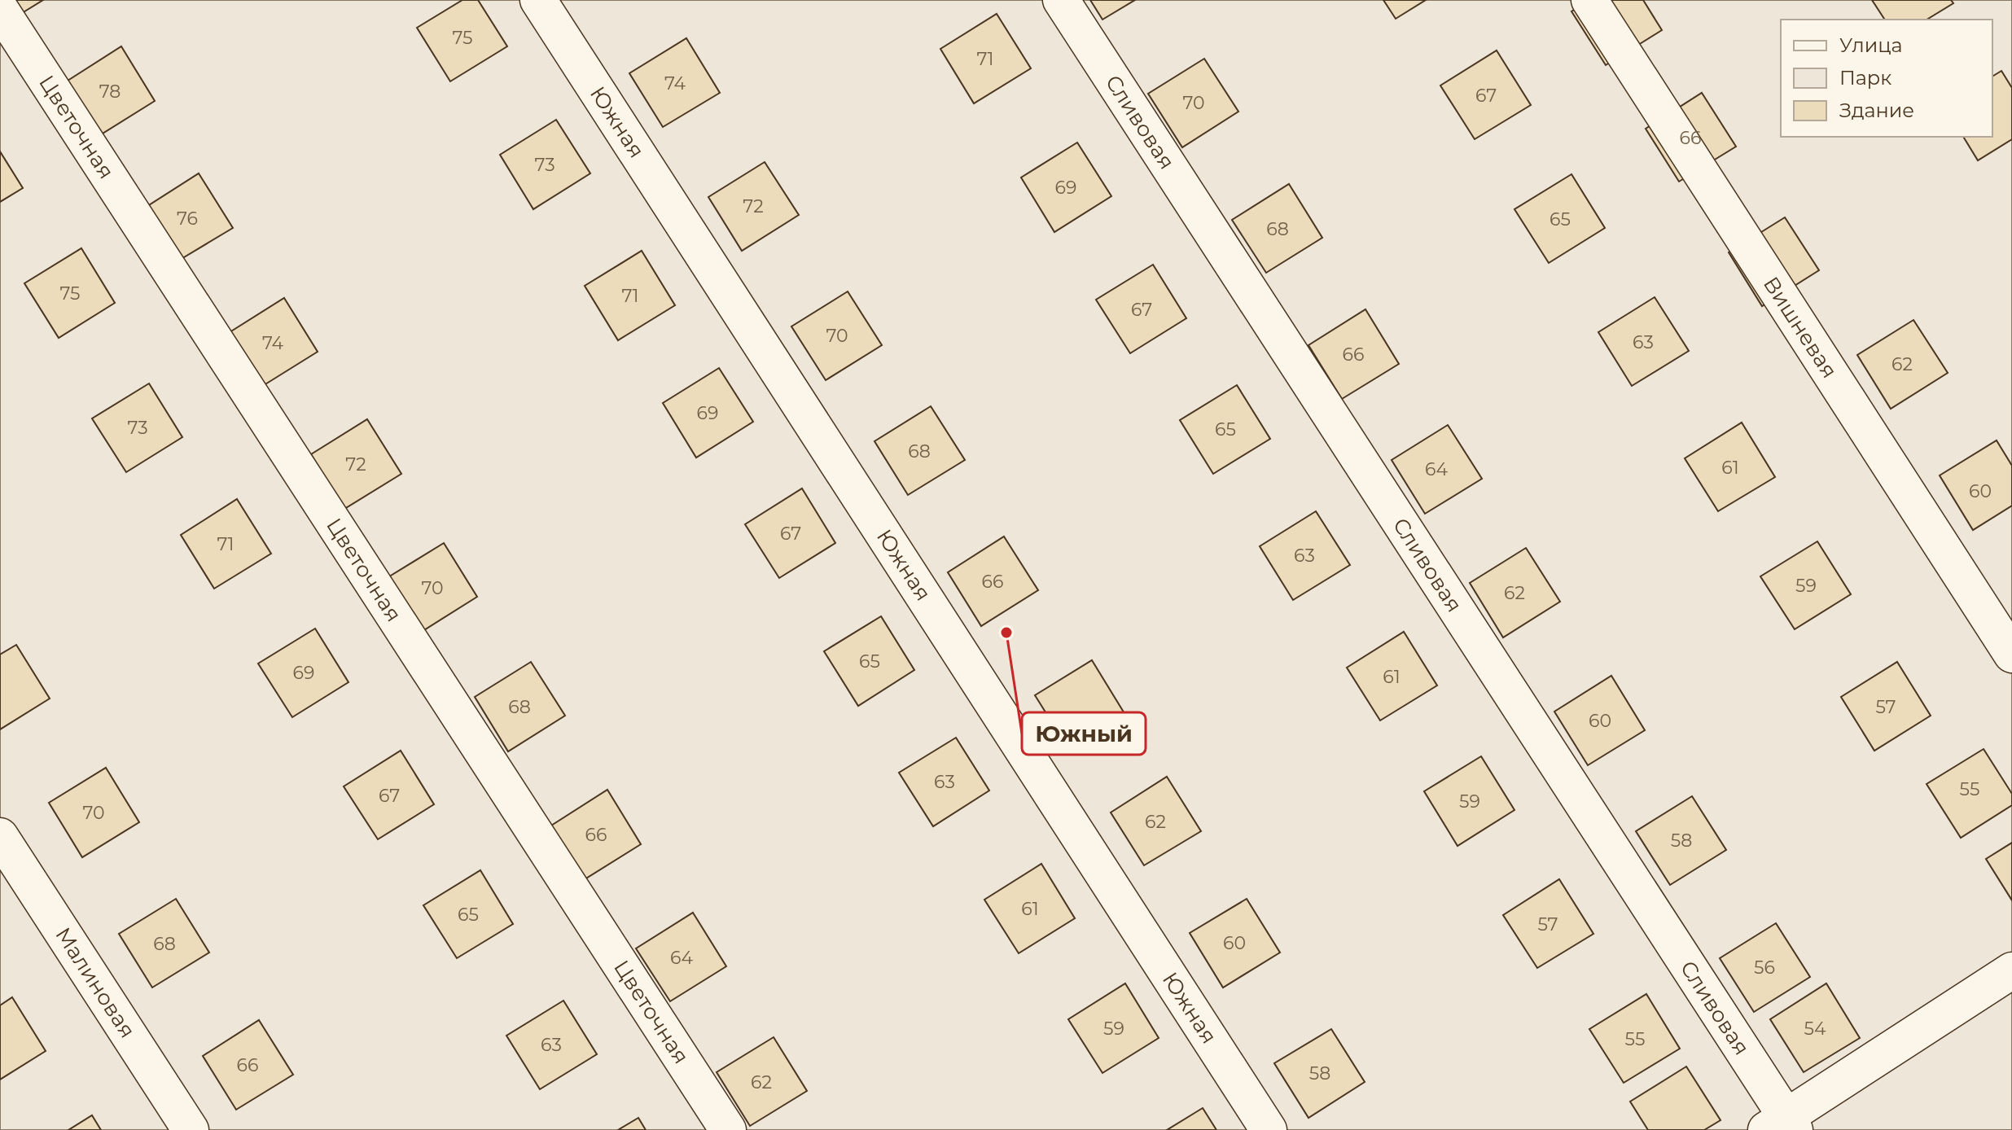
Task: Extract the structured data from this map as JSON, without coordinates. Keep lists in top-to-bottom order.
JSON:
{
  "streets": {
    "street": [
      "Южная",
      "Сливовая",
      "Цветочная",
      "Вишневая",
      "Малиновая"
    ]
  },
  "places": ["Южный"],
  "house_numbers": [
    "75",
    "71",
    "74",
    "78",
    "67",
    "70",
    "66",
    "73",
    "69",
    "72",
    "76",
    "65",
    "68",
    "75",
    "71",
    "67",
    "70",
    "63",
    "74",
    "66",
    "62",
    "69",
    "73",
    "65",
    "68",
    "72",
    "61",
    "64",
    "60",
    "67",
    "71",
    "63",
    "66",
    "59",
    "70",
    "62",
    "65",
    "69",
    "61",
    "68",
    "57",
    "60",
    "63",
    "55",
    "67",
    "59",
    "70",
    "62",
    "66",
    "58",
    "61",
    "65",
    "57",
    "60",
    "68",
    "64",
    "56",
    "59",
    "54",
    "55",
    "63",
    "66",
    "58",
    "62"
  ],
  "legend": ["Улица", "Парк", "Здание"]
}
